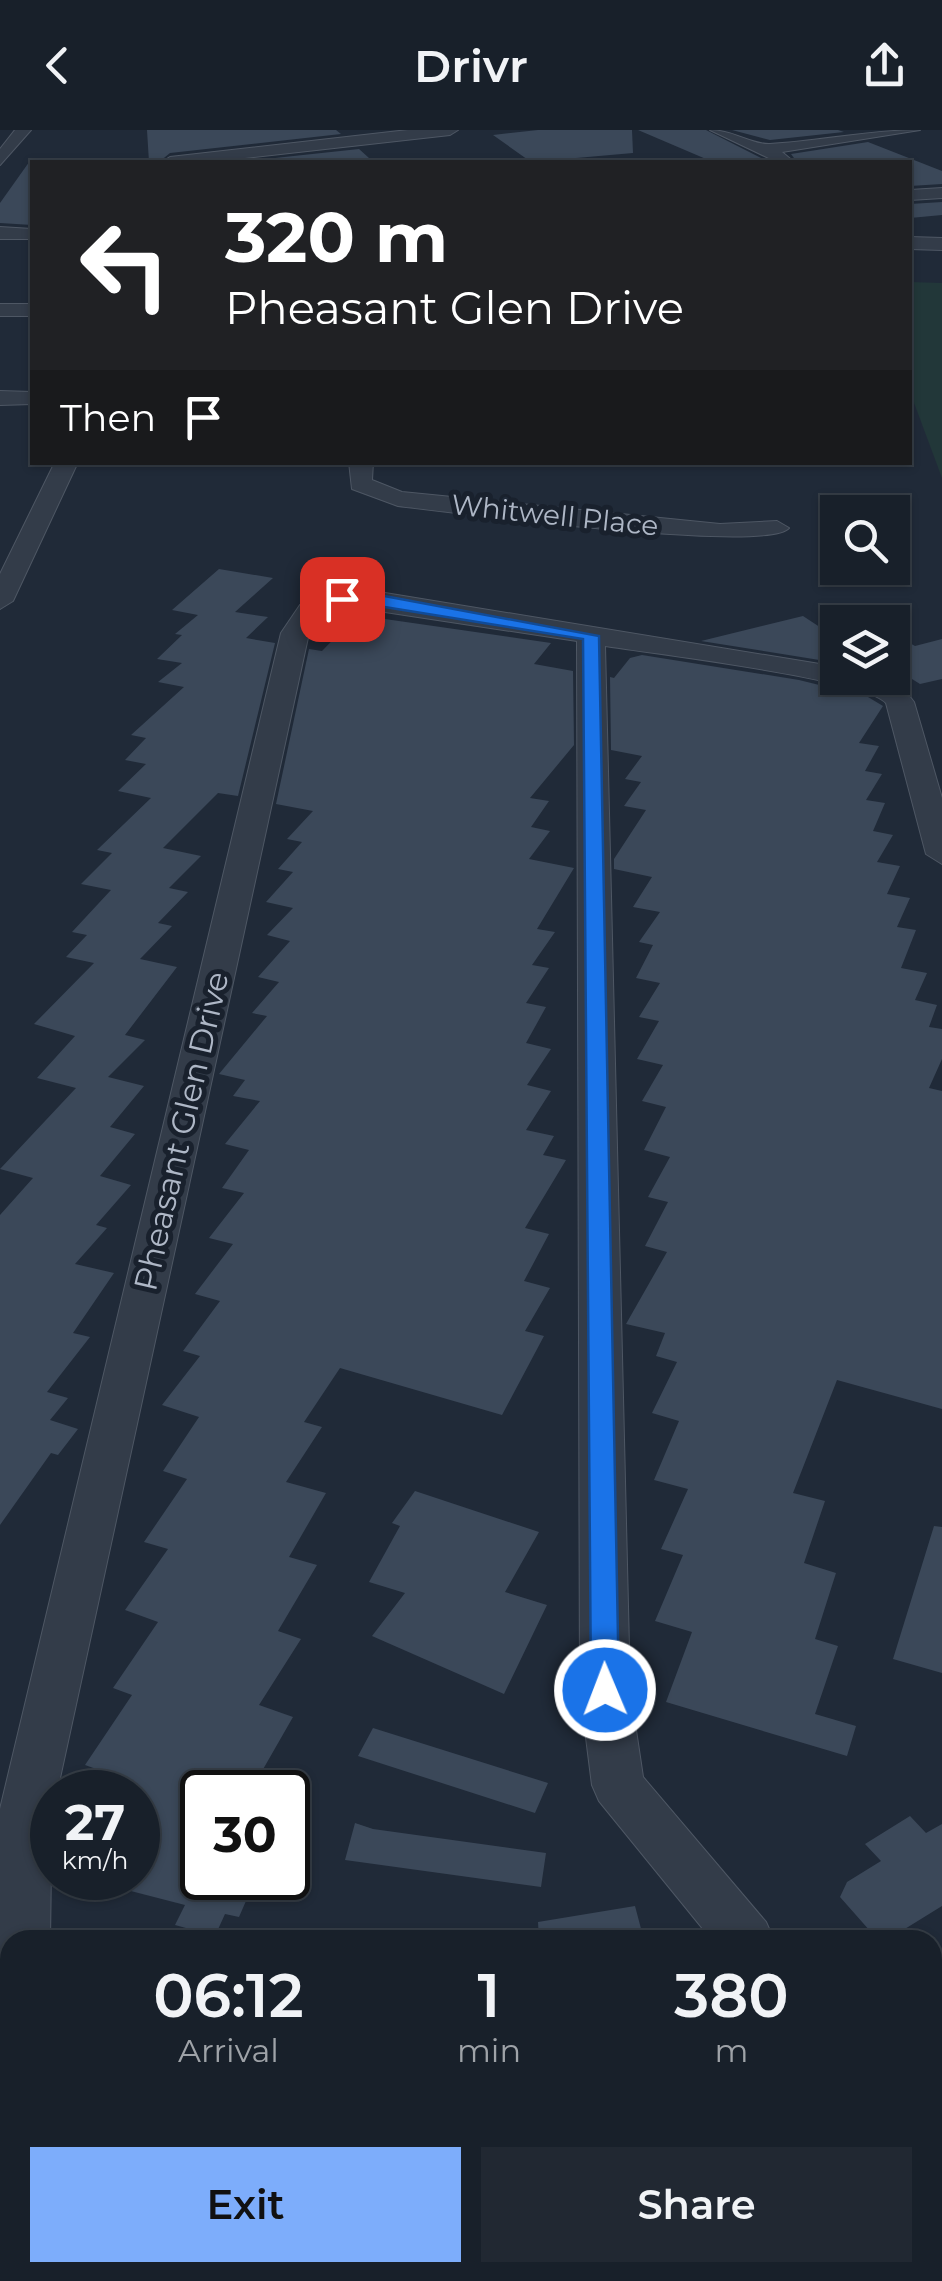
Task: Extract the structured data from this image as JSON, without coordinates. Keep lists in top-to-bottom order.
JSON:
{
  "streets": {
    "street": ["Whitwell Place", "Pheasant Glen Drive"]
  },
  "page": {
    "header": "Drivr",
    "turn": ["320 m", "Pheasant Glen Drive"],
    "then": "Then",
    "speed": "27 km/h",
    "limit": "30",
    "eta": [
      "06:12",
      "Arrival",
      "1",
      "min",
      "380",
      "m"
    ],
    "buttons": ["Exit", "Share"]
  }
}
